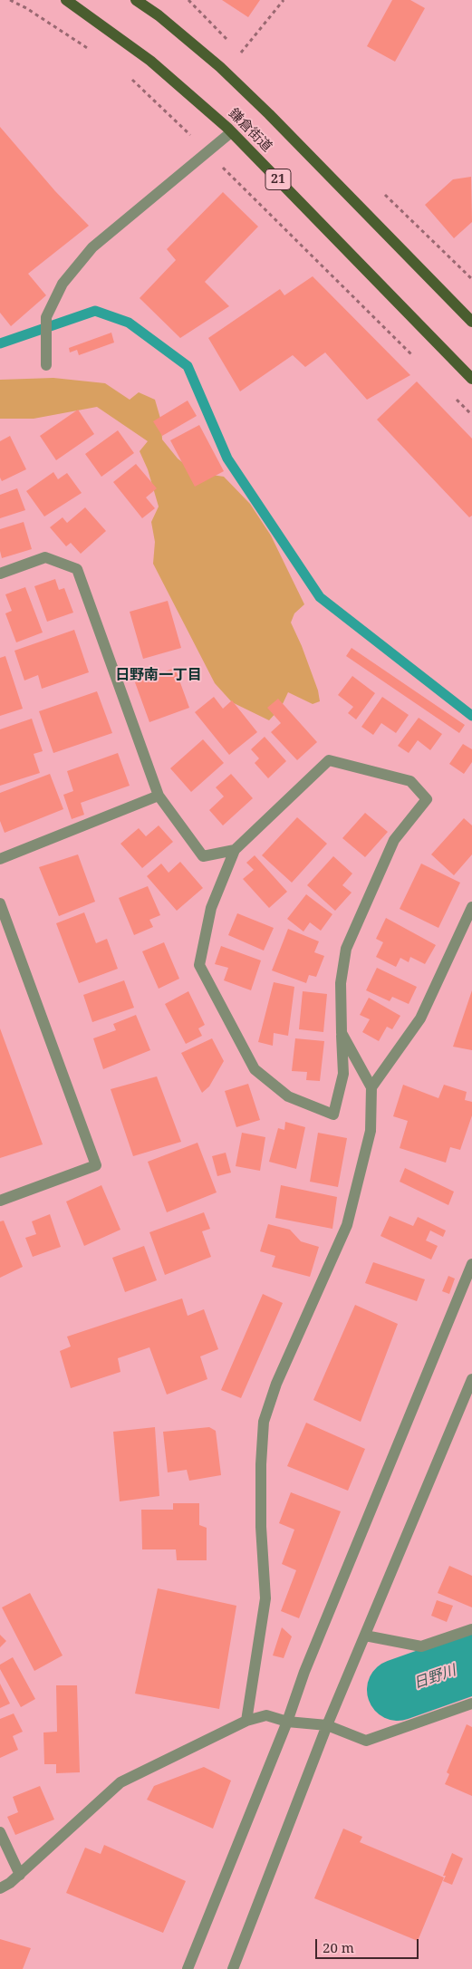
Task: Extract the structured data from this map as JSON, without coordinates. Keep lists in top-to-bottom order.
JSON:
{
  "streets": {
    "main road": ["鎌倉街道", "21"]
  },
  "districts": ["日野南一丁目"],
  "water": ["日野川"],
  "scale_bar": "20 m"
}
